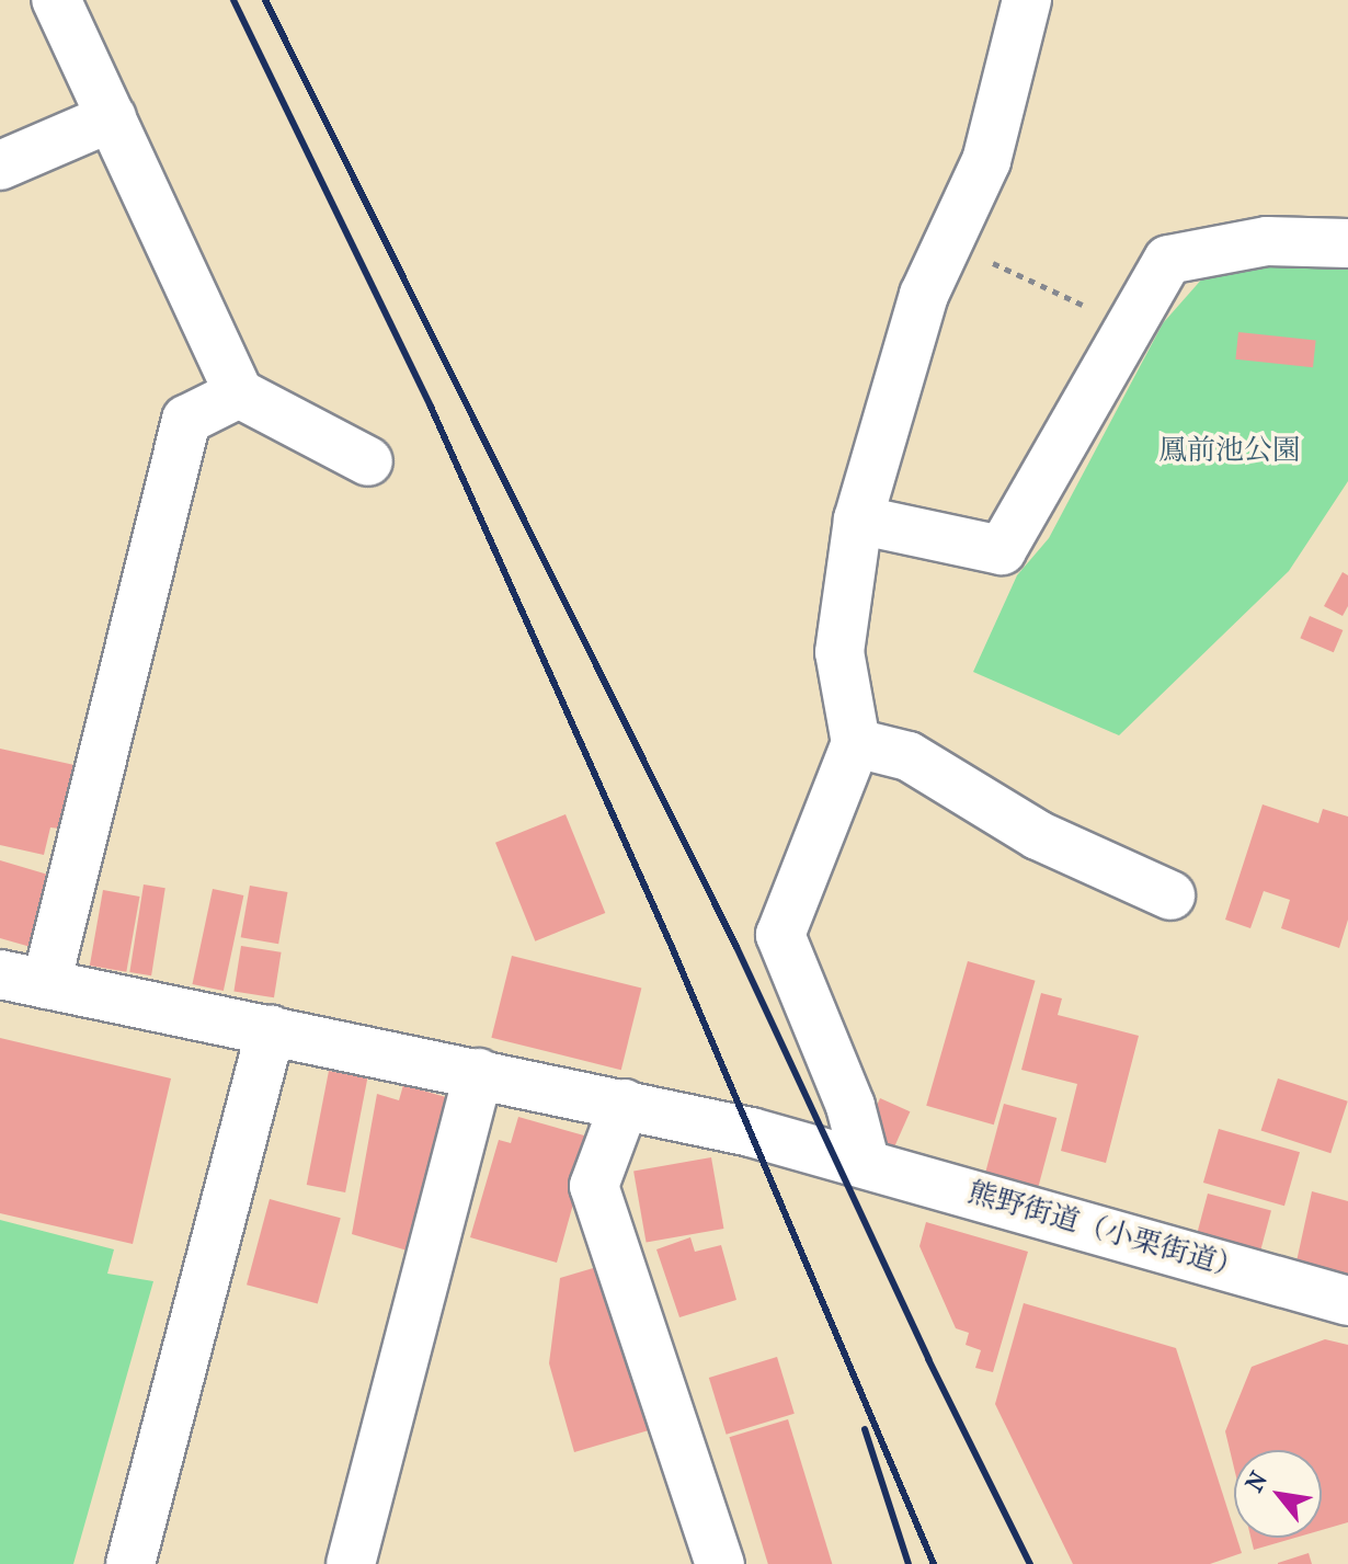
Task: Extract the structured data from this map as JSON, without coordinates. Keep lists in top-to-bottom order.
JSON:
{
  "streets": {
    "street": ["熊野街道（小栗街道）"]
  },
  "parks": ["鳳前池公園"],
  "north": "top left"
}
